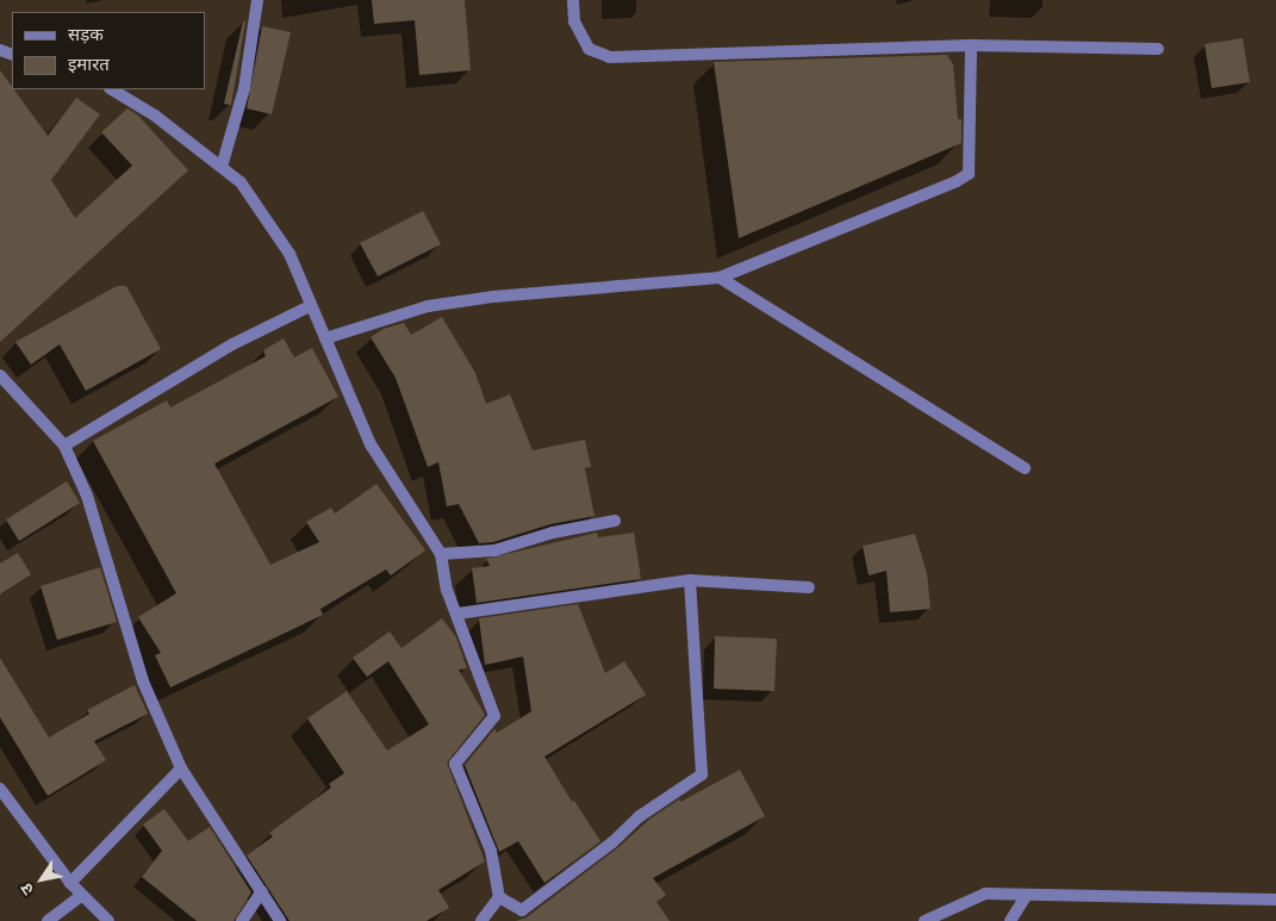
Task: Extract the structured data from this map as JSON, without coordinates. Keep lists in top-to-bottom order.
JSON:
{
  "legend": ["सड़क", "इमारत"],
  "north": "bottom left"
}
